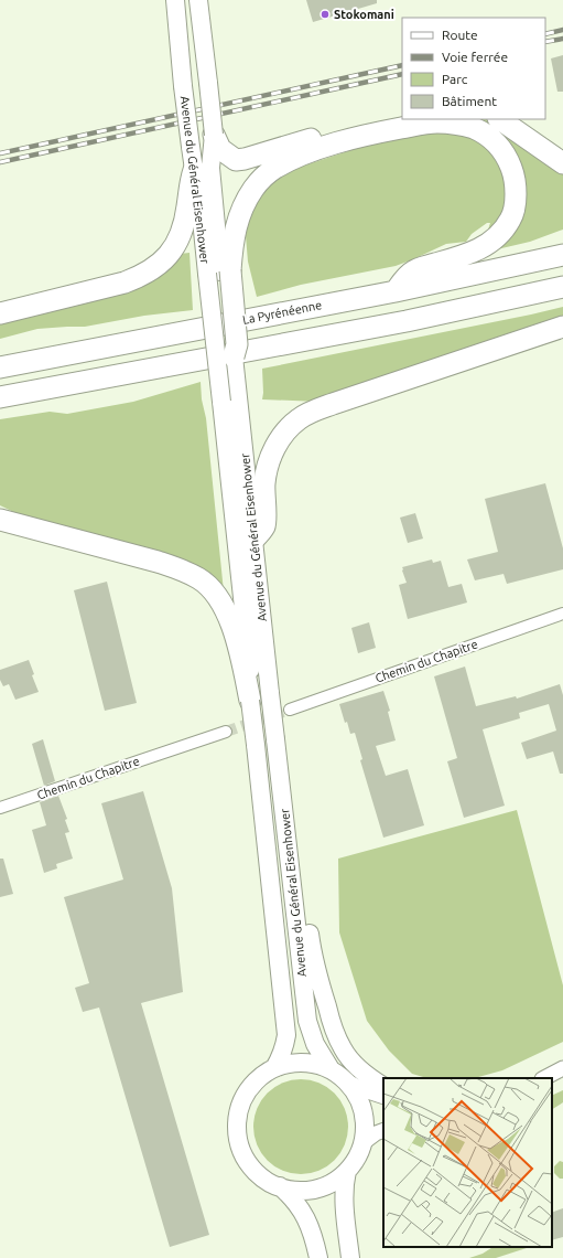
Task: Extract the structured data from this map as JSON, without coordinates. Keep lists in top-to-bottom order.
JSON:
{
  "streets": {
    "highway": ["La Pyrénéenne"],
    "main road": ["Avenue du Général Eisenhower"],
    "street": ["Chemin du Chapitre"]
  },
  "places": ["Stokomani"],
  "legend": [
    "Route",
    "Voie ferrée",
    "Parc",
    "Bâtiment"
  ]
}
